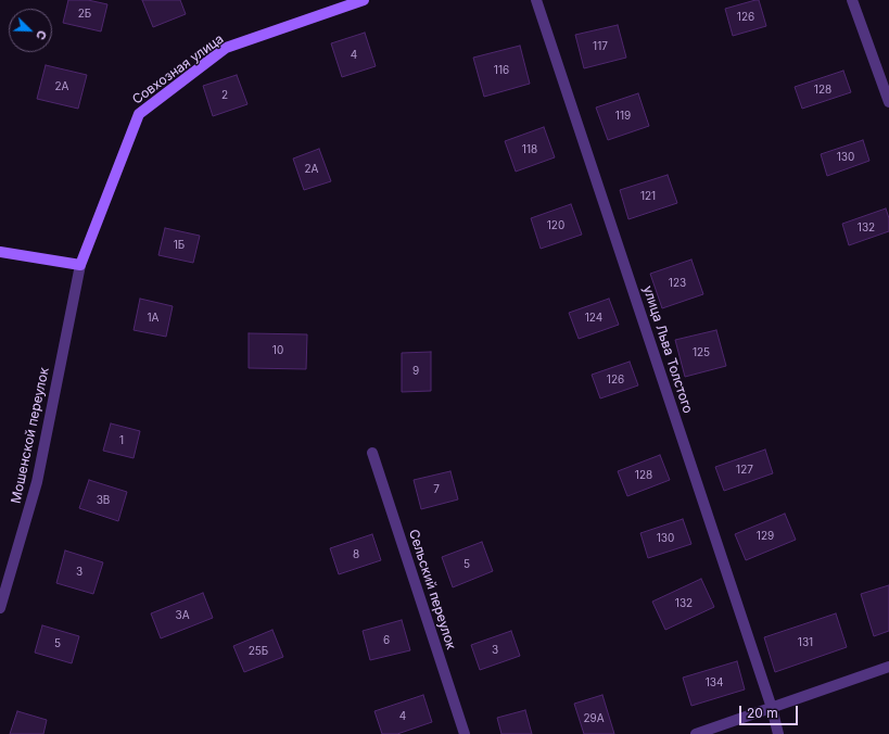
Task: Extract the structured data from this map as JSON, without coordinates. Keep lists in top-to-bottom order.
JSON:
{
  "streets": {
    "main road": ["Совхозная улица"],
    "street": ["улица Льва Толстого", "Мошенской переулок", "Сельский переулок"]
  },
  "crossings": [
    ["Совхозная улица", "Мошенской переулок"]
  ],
  "house_numbers": [
    "2Б",
    "126",
    "117",
    "4",
    "116",
    "2А",
    "128",
    "2",
    "119",
    "118",
    "130",
    "2А",
    "121",
    "120",
    "132",
    "1Б",
    "123",
    "1А",
    "124",
    "10",
    "125",
    "9",
    "126",
    "1",
    "127",
    "128",
    "7",
    "3В",
    "129",
    "130",
    "8",
    "5",
    "3",
    "132",
    "3А",
    "6",
    "131",
    "5",
    "3",
    "25Б",
    "134",
    "4",
    "29А"
  ],
  "scale_bar": "20 m",
  "north": "bottom right"
}
